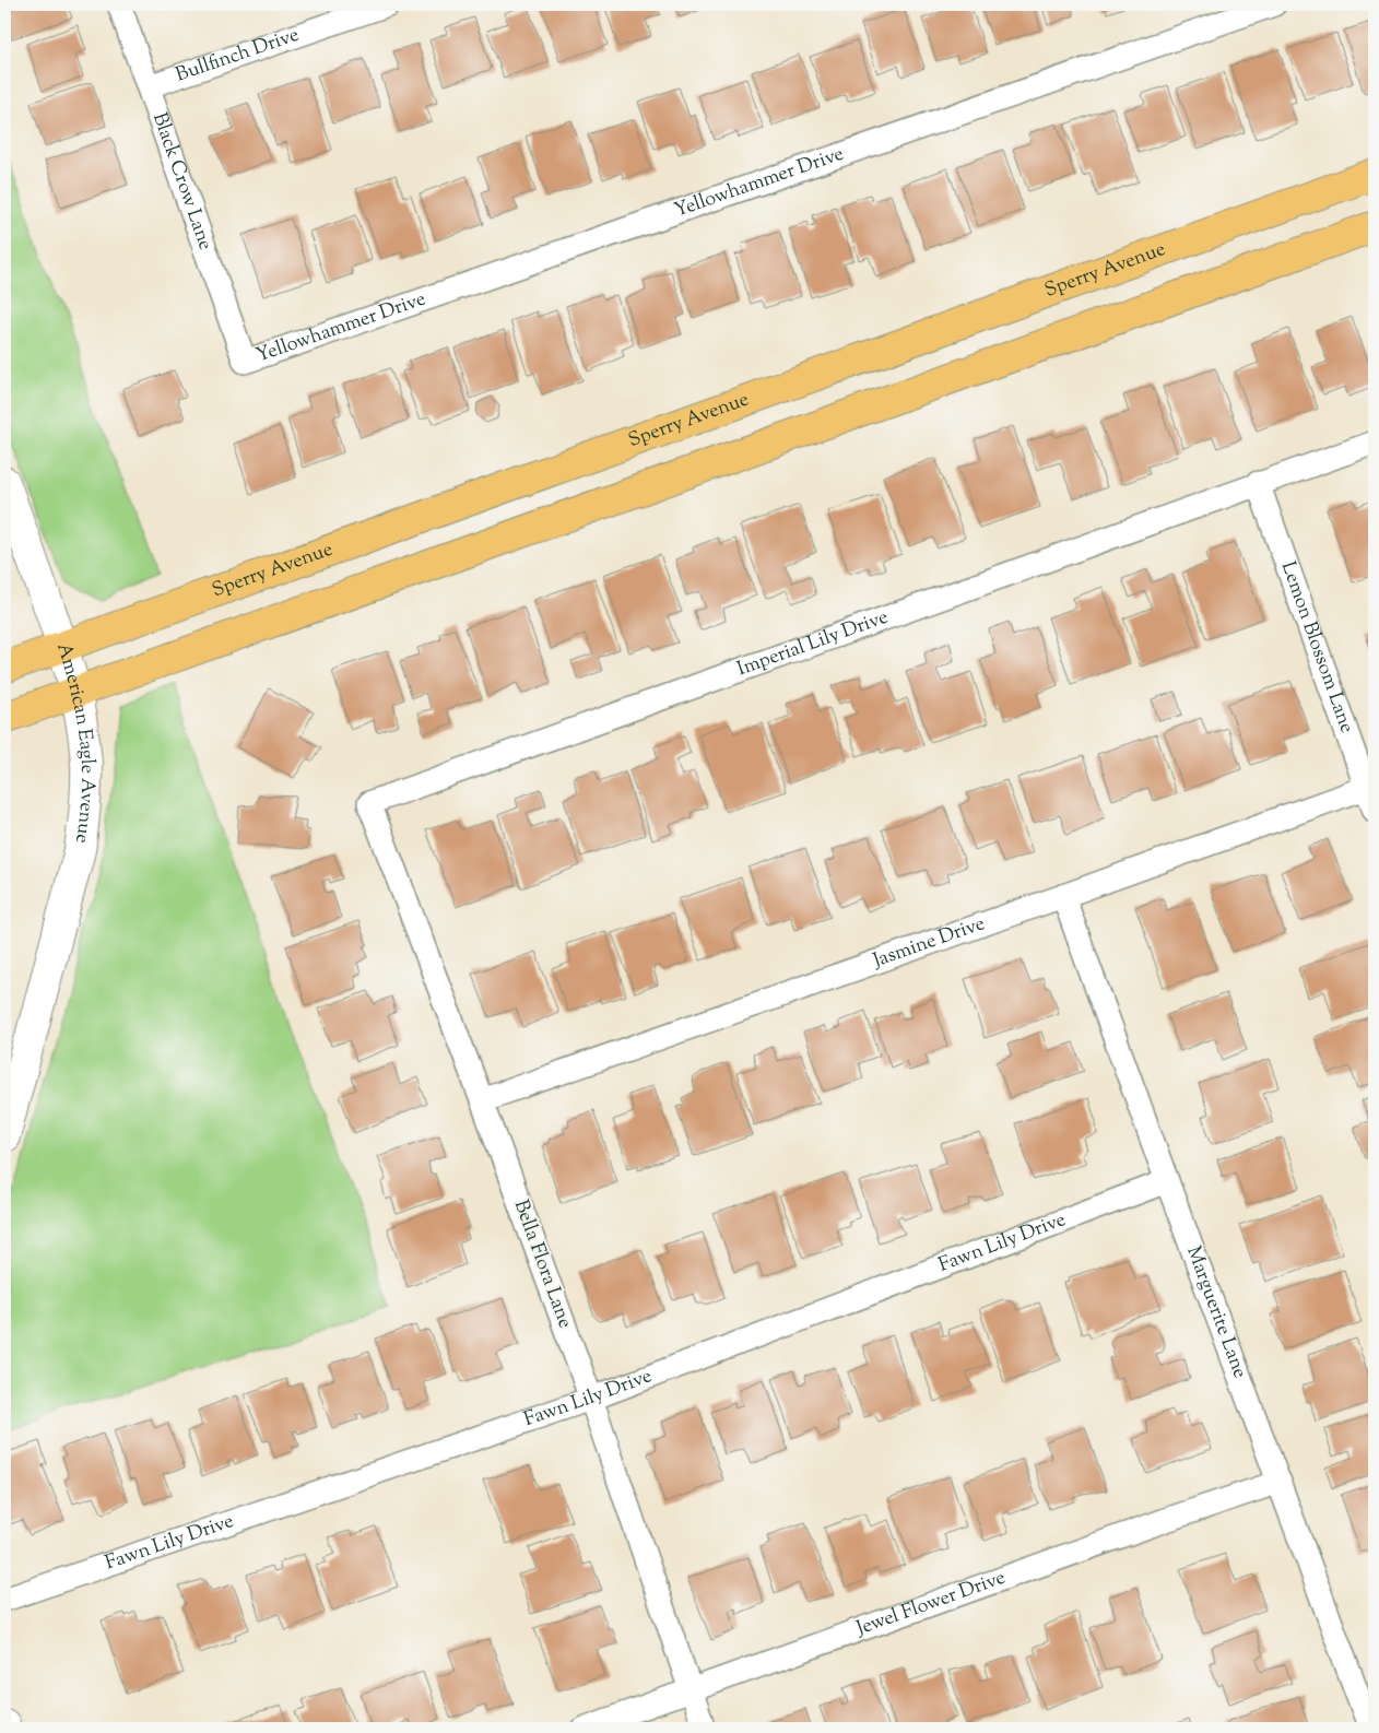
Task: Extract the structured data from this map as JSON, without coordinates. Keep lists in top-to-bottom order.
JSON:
{
  "streets": {
    "main road": ["Sperry Avenue"],
    "street": [
      "Bullfinch Drive",
      "Black Crow Lane",
      "Yellowhammer Drive",
      "Imperial Lily Drive",
      "Lemon Blossom Lane",
      "American Eagle Avenue",
      "Jasmine Drive",
      "Fawn Lily Drive",
      "Bella Flora Lane",
      "Marguerite Lane",
      "Jewel Flower Drive"
    ]
  },
  "crossings": [
    ["Bullfinch Drive", "Black Crow Lane"],
    ["Black Crow Lane", "Yellowhammer Drive"],
    ["Sperry Avenue", "American Eagle Avenue"],
    ["Imperial Lily Drive", "Lemon Blossom Lane"],
    ["Imperial Lily Drive", "Bella Flora Lane"],
    ["Lemon Blossom Lane", "Jasmine Drive"],
    ["Jasmine Drive", "Bella Flora Lane"],
    ["Jasmine Drive", "Marguerite Lane"],
    ["Fawn Lily Drive", "Bella Flora Lane"],
    ["Fawn Lily Drive", "Marguerite Lane"],
    ["Bella Flora Lane", "Jewel Flower Drive"],
    ["Marguerite Lane", "Jewel Flower Drive"]
  ]
}
